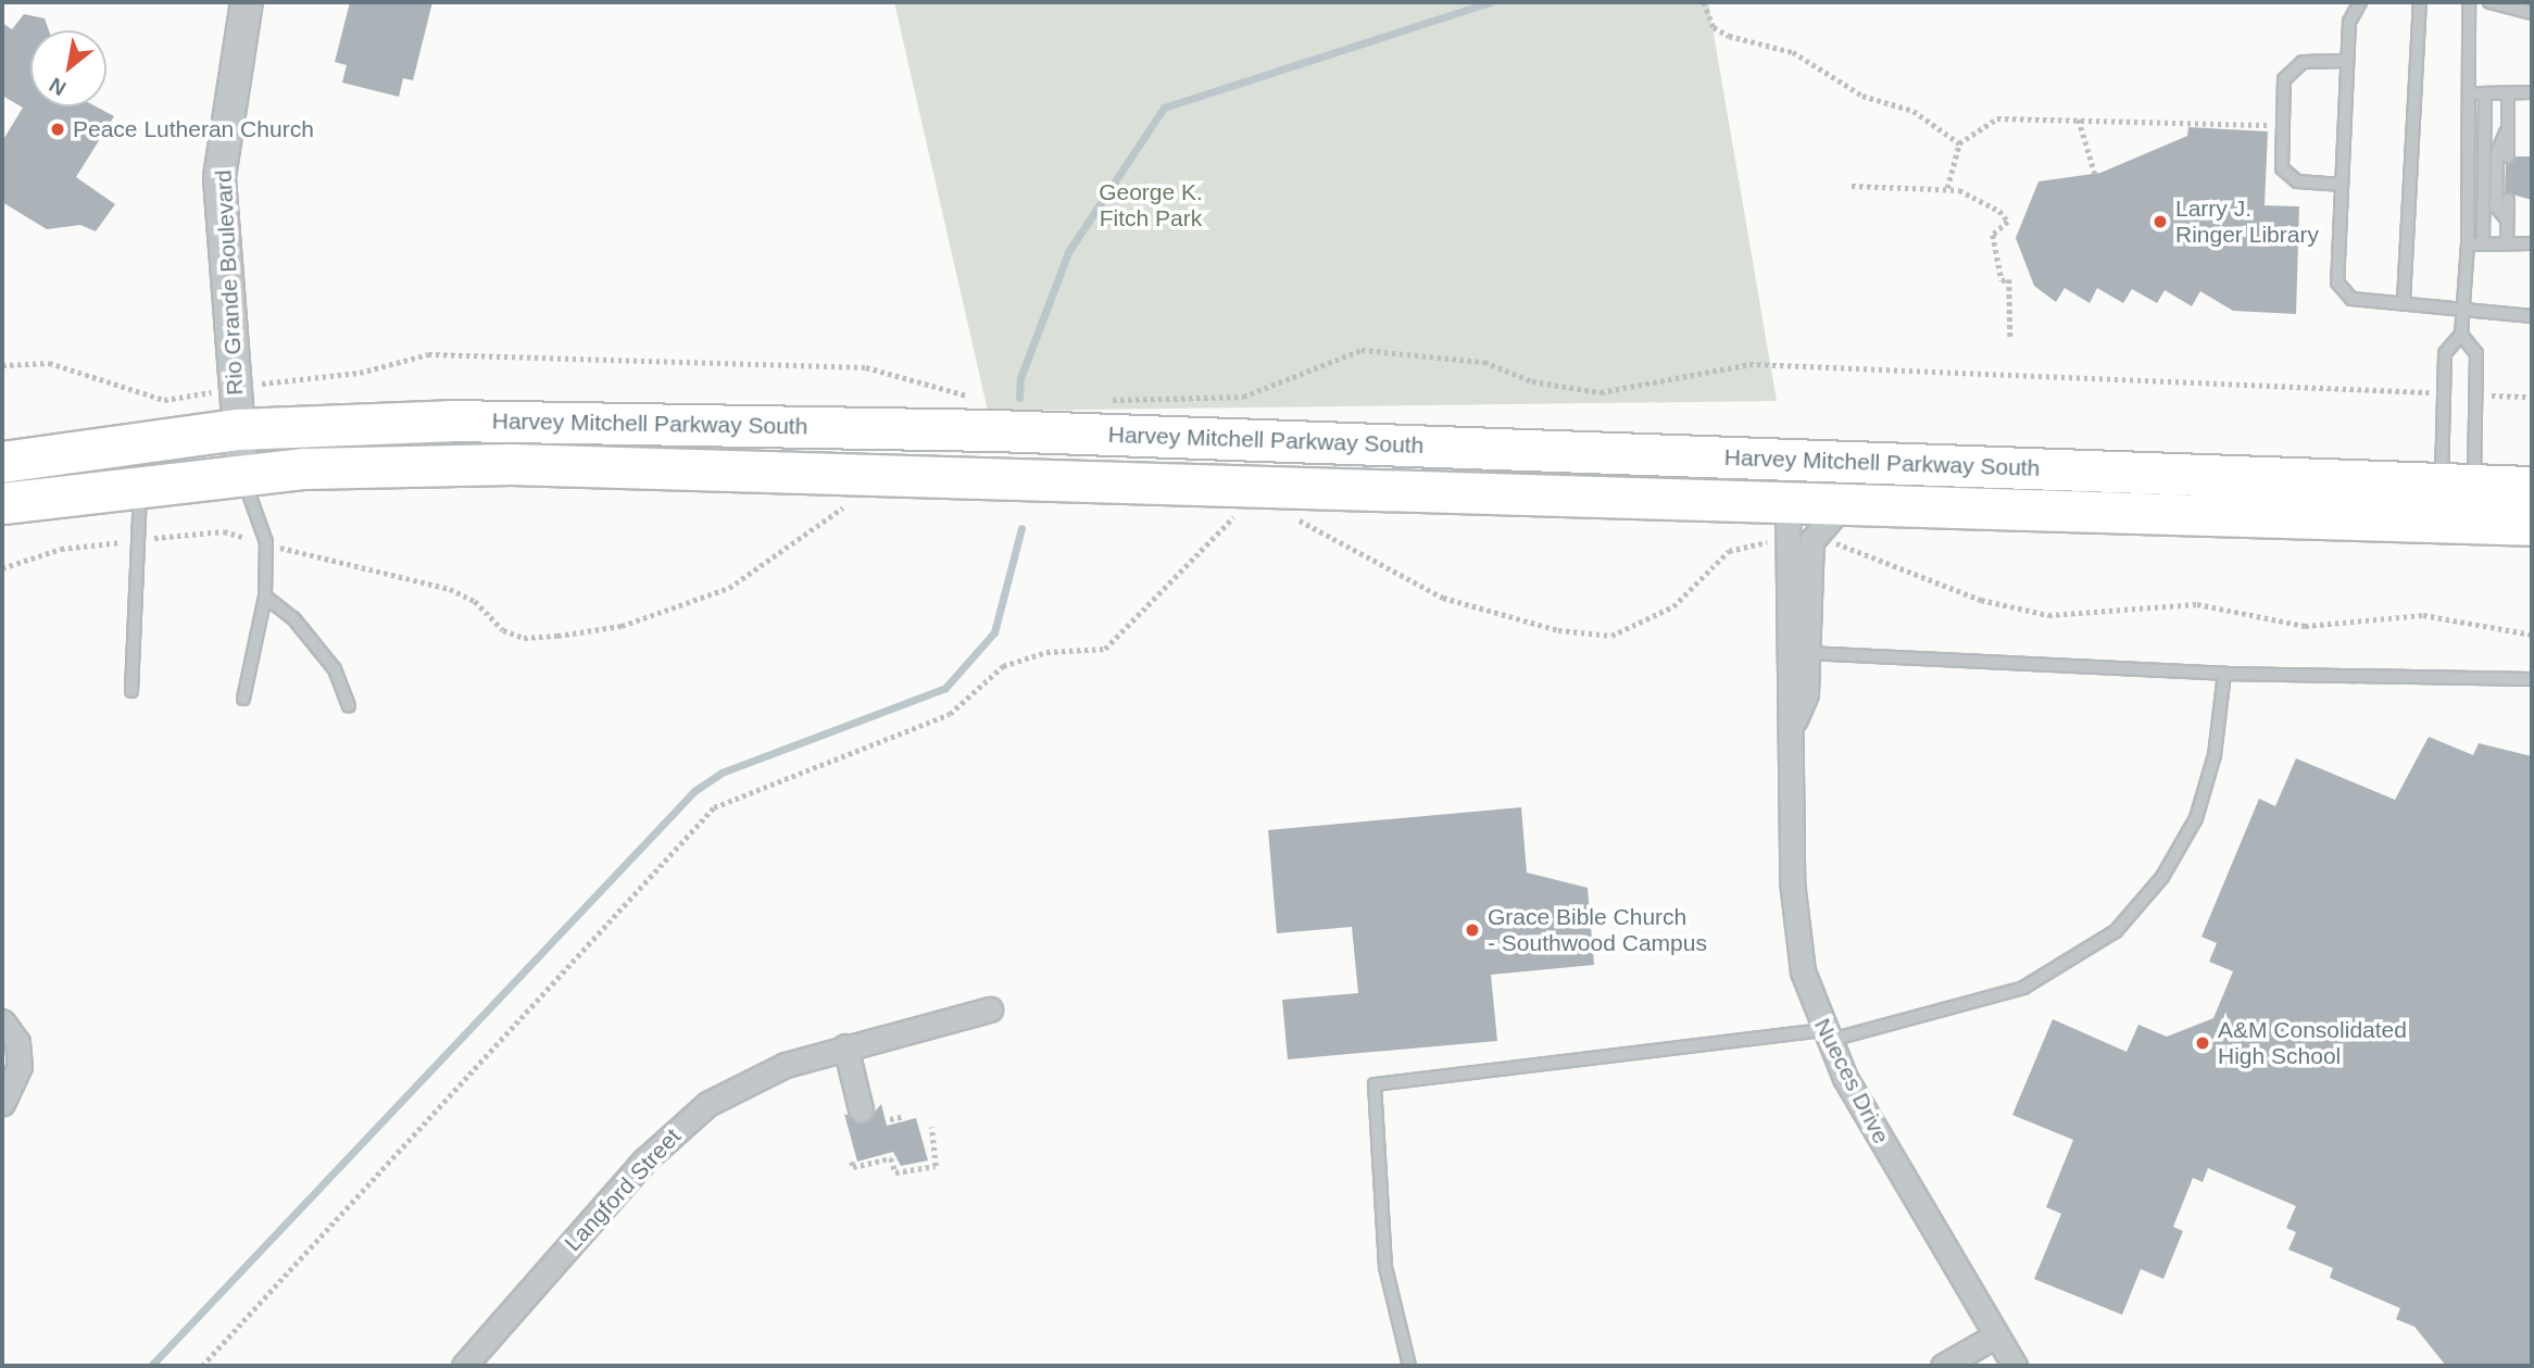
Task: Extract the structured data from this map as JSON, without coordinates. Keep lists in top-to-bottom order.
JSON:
{
  "streets": {
    "highway": ["Harvey Mitchell Parkway South"],
    "street": ["Rio Grande Boulevard", "Nueces Drive", "Langford Street"]
  },
  "crossings": [
    ["Rio Grande Boulevard", "Harvey Mitchell Parkway South"],
    ["Harvey Mitchell Parkway South", "Nueces Drive"]
  ],
  "parks": ["George K. Fitch Park"],
  "places": [
    "Peace Lutheran Church",
    "Larry J. Ringer Library",
    "Grace Bible Church - Southwood Campus",
    "A&M Consolidated High School"
  ],
  "north": "bottom left"
}
